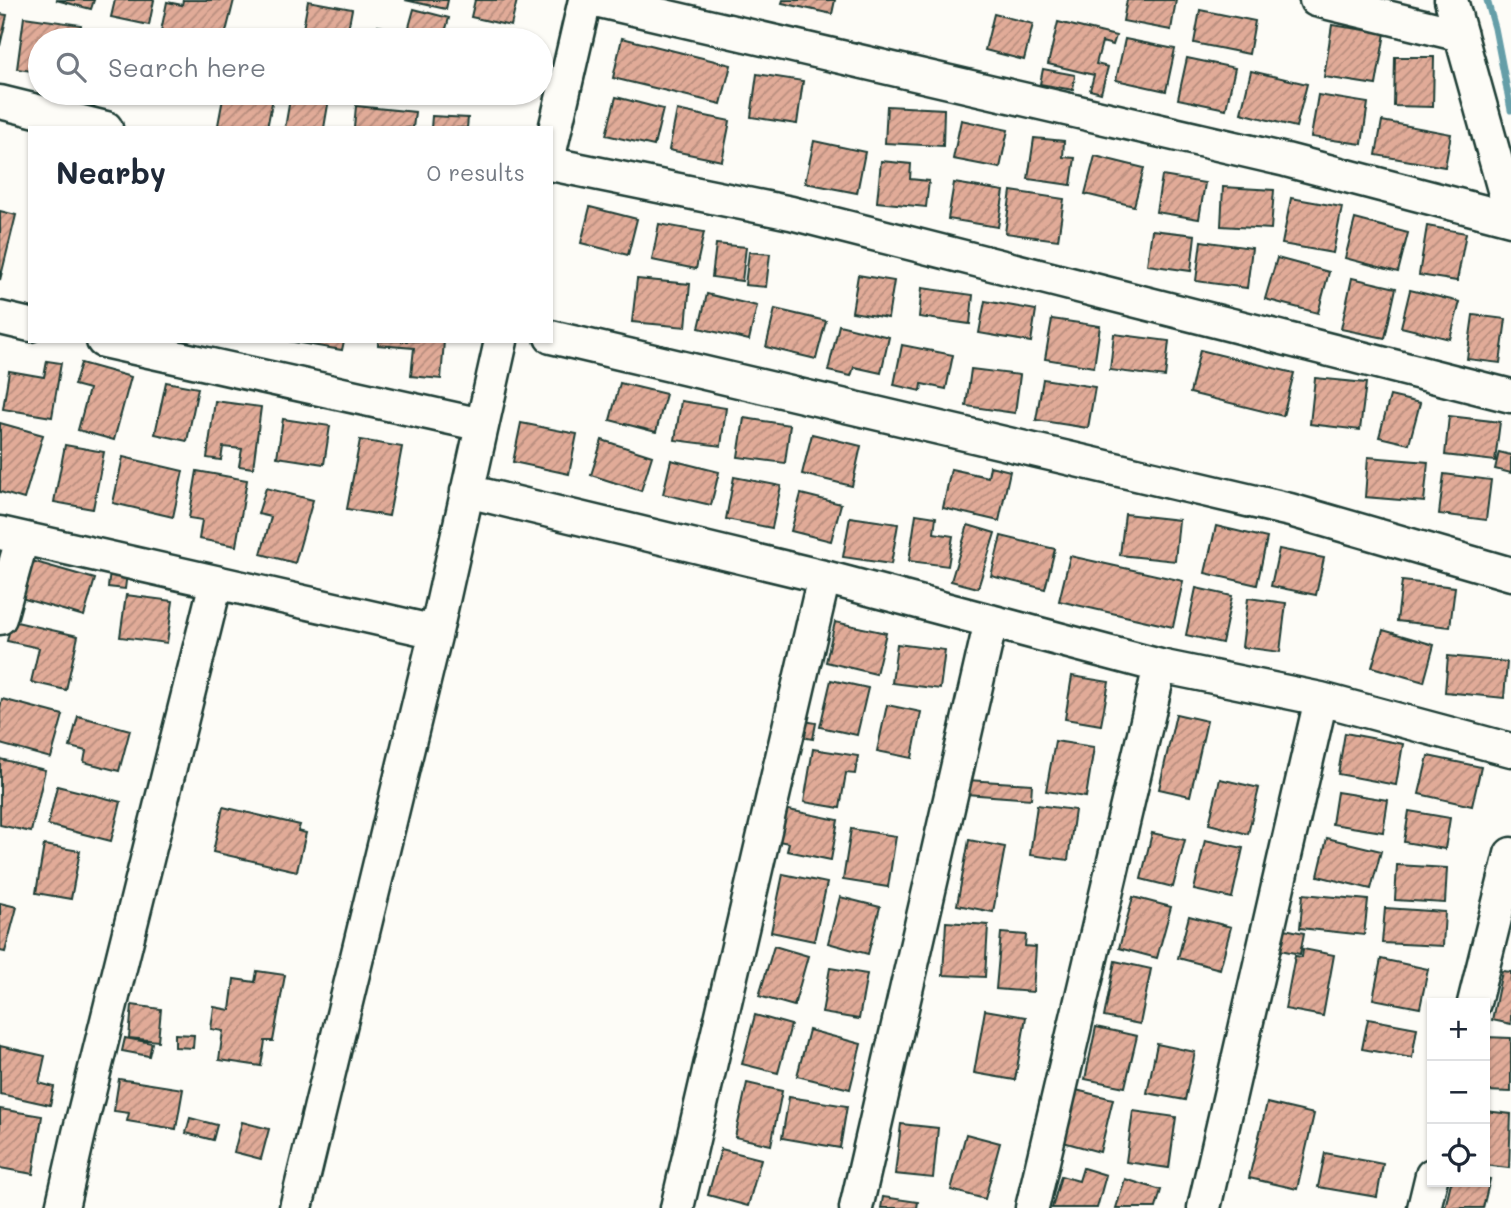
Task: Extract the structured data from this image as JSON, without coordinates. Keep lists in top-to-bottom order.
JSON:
{
  "page": {
    "search": "Search here",
    "heading": ["Nearby", "0 results"],
    "map_buttons": ["+", "−"]
  }
}
